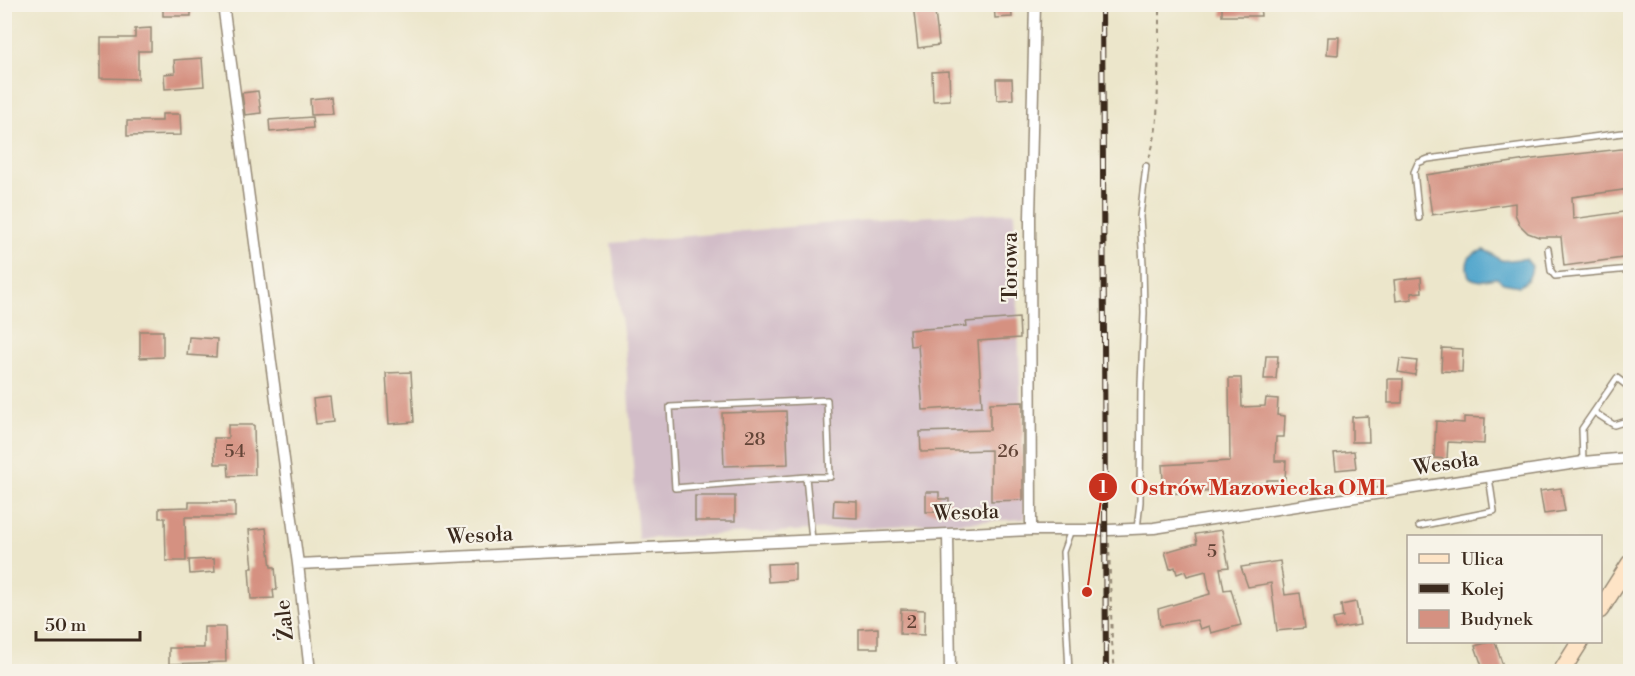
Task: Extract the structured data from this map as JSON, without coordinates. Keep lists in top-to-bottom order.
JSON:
{
  "streets": {
    "street": ["Torowa", "Wesoła", "Żale"]
  },
  "crossings": [
    ["Torowa", "Wesoła"],
    ["Wesoła", "Żale"]
  ],
  "places": ["Ostrów Mazowiecka OM1"],
  "house_numbers": [
    "28",
    "54",
    "26",
    "5",
    "2"
  ],
  "legend": ["Ulica", "Kolej", "Budynek"],
  "scale_bar": "50 m"
}
